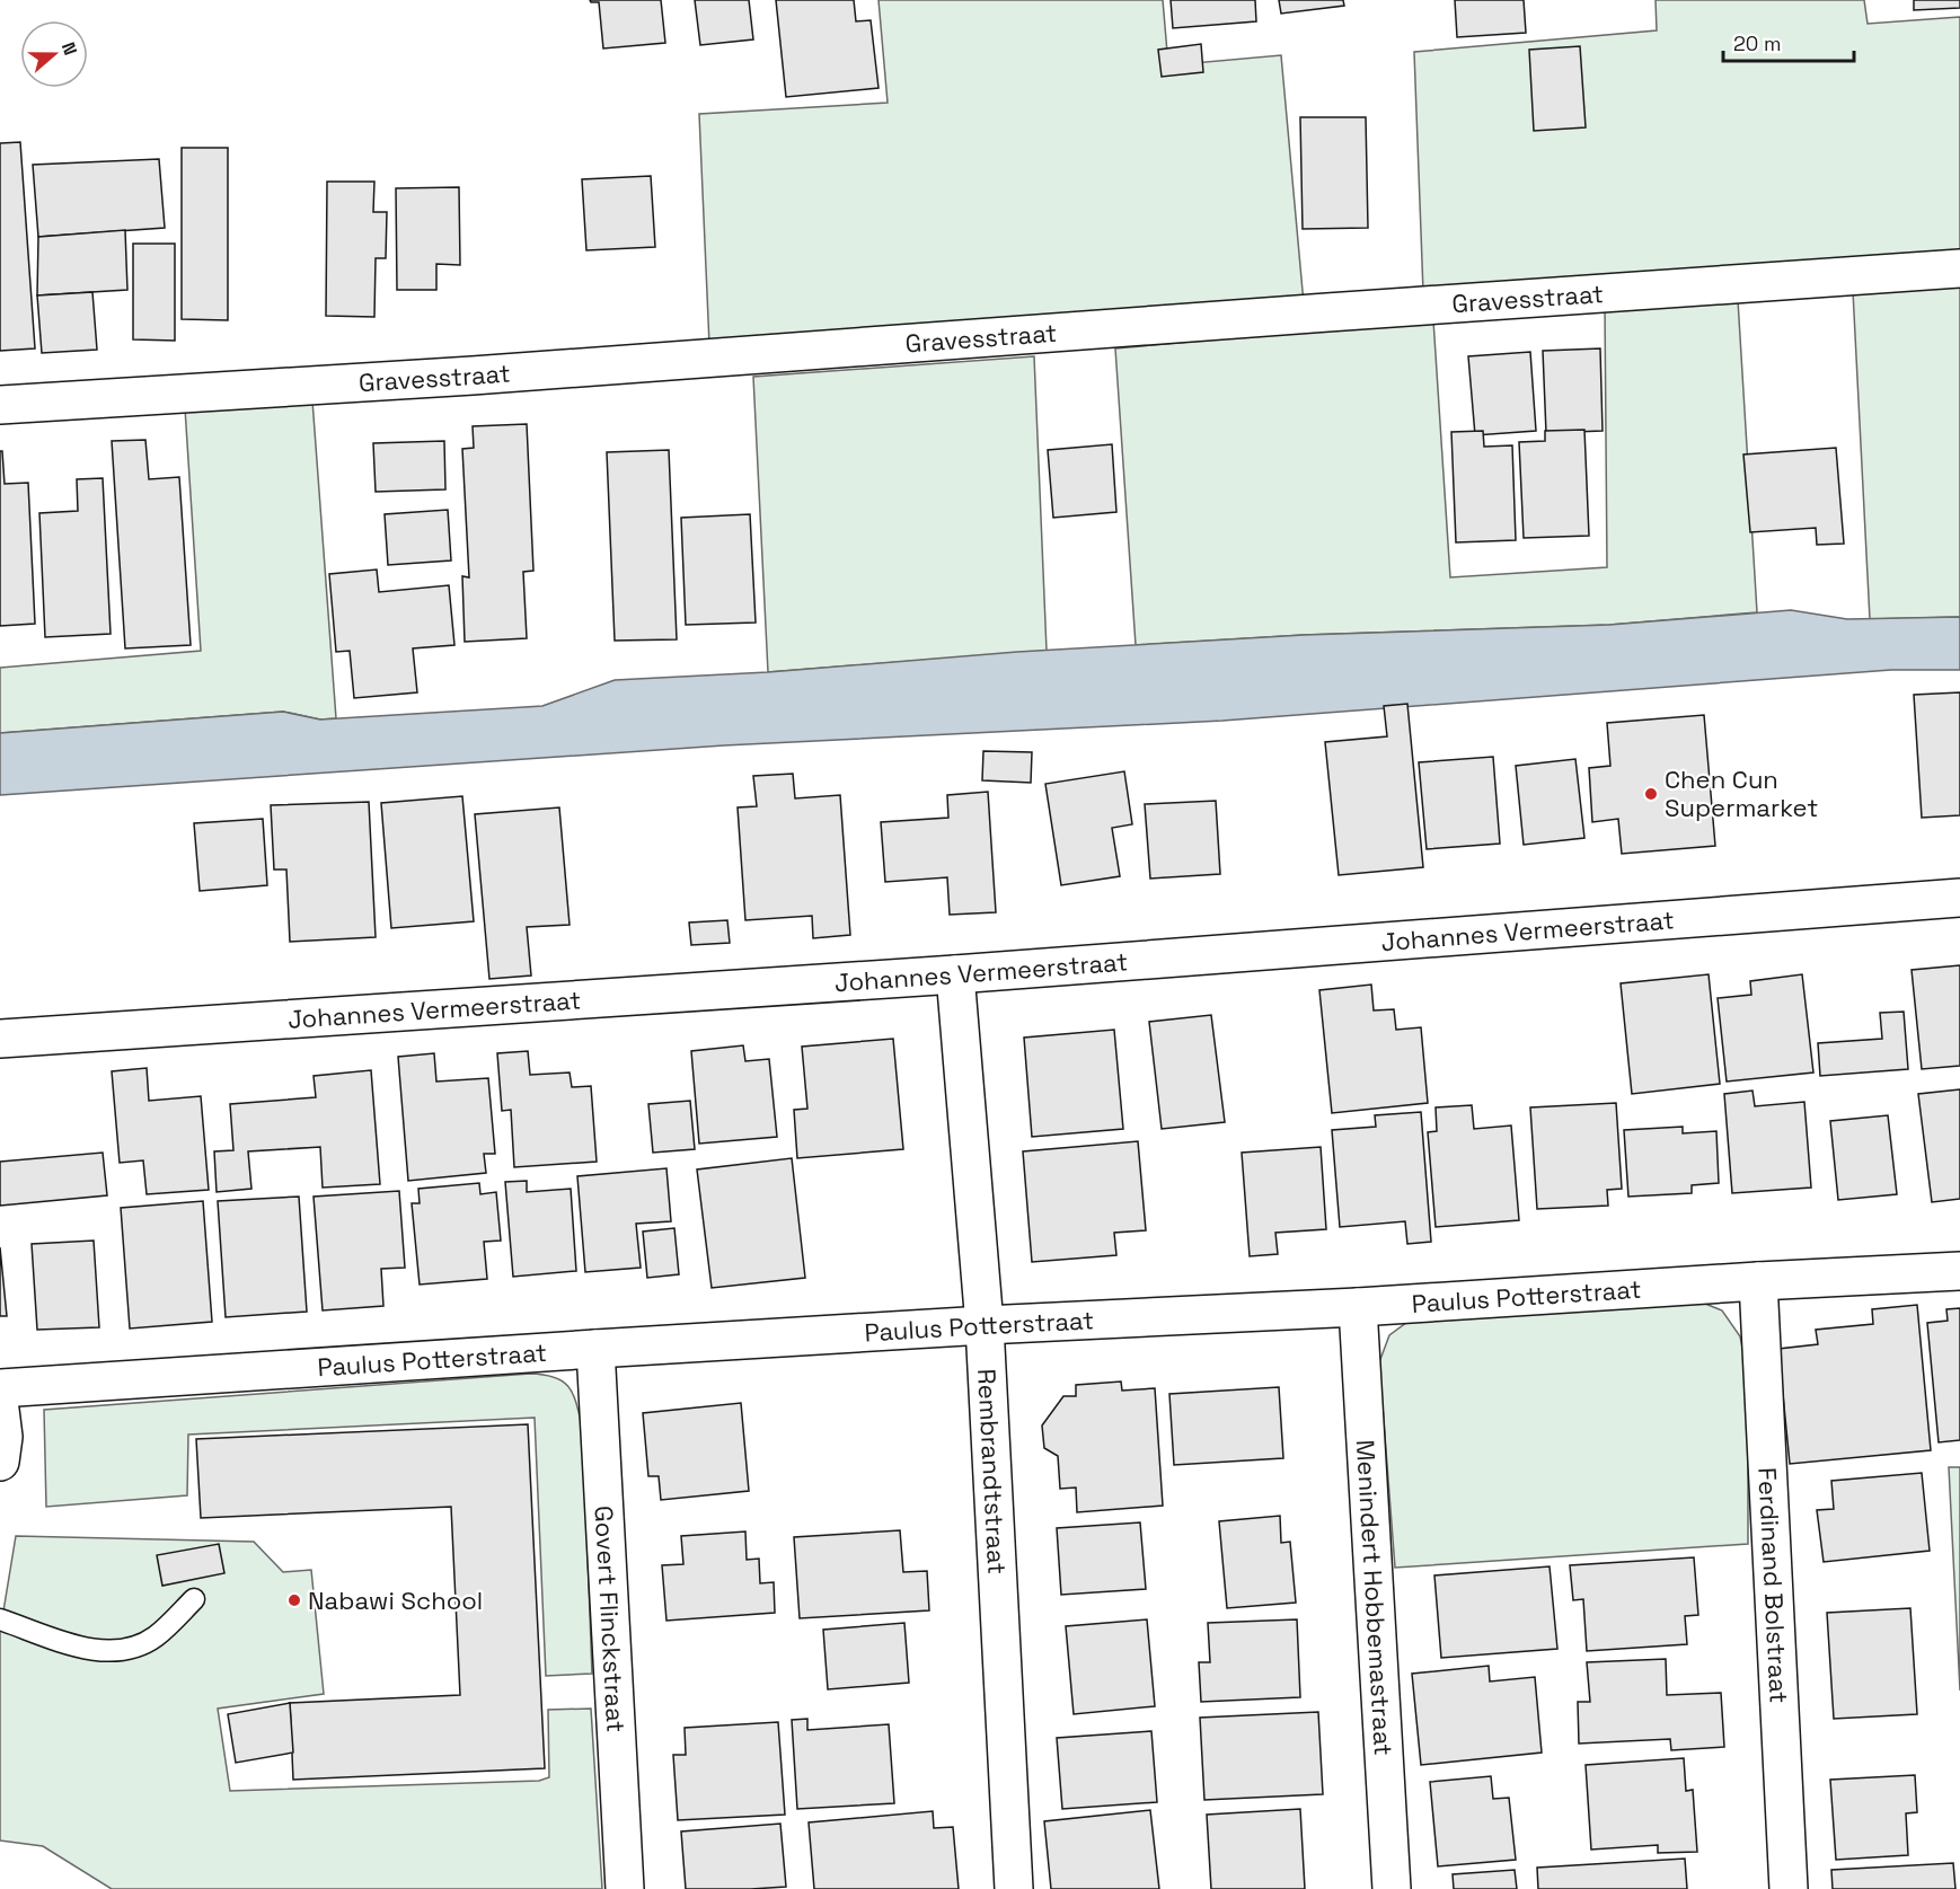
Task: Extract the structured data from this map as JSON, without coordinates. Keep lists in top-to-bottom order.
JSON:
{
  "streets": {
    "street": [
      "Gravesstraat",
      "Johannes Vermeerstraat",
      "Paulus Potterstraat",
      "Rembrandtstraat",
      "Ferdinand Bolstraat",
      "Menindert Hobbemastraat",
      "Govert Flinckstraat"
    ]
  },
  "crossings": [
    ["Johannes Vermeerstraat", "Rembrandtstraat"],
    ["Paulus Potterstraat", "Rembrandtstraat"],
    ["Paulus Potterstraat", "Ferdinand Bolstraat"],
    ["Paulus Potterstraat", "Menindert Hobbemastraat"],
    ["Paulus Potterstraat", "Govert Flinckstraat"]
  ],
  "places": ["Chen Cun Supermarket", "Nabawi School"],
  "scale_bar": "20 m",
  "north": "right"
}
